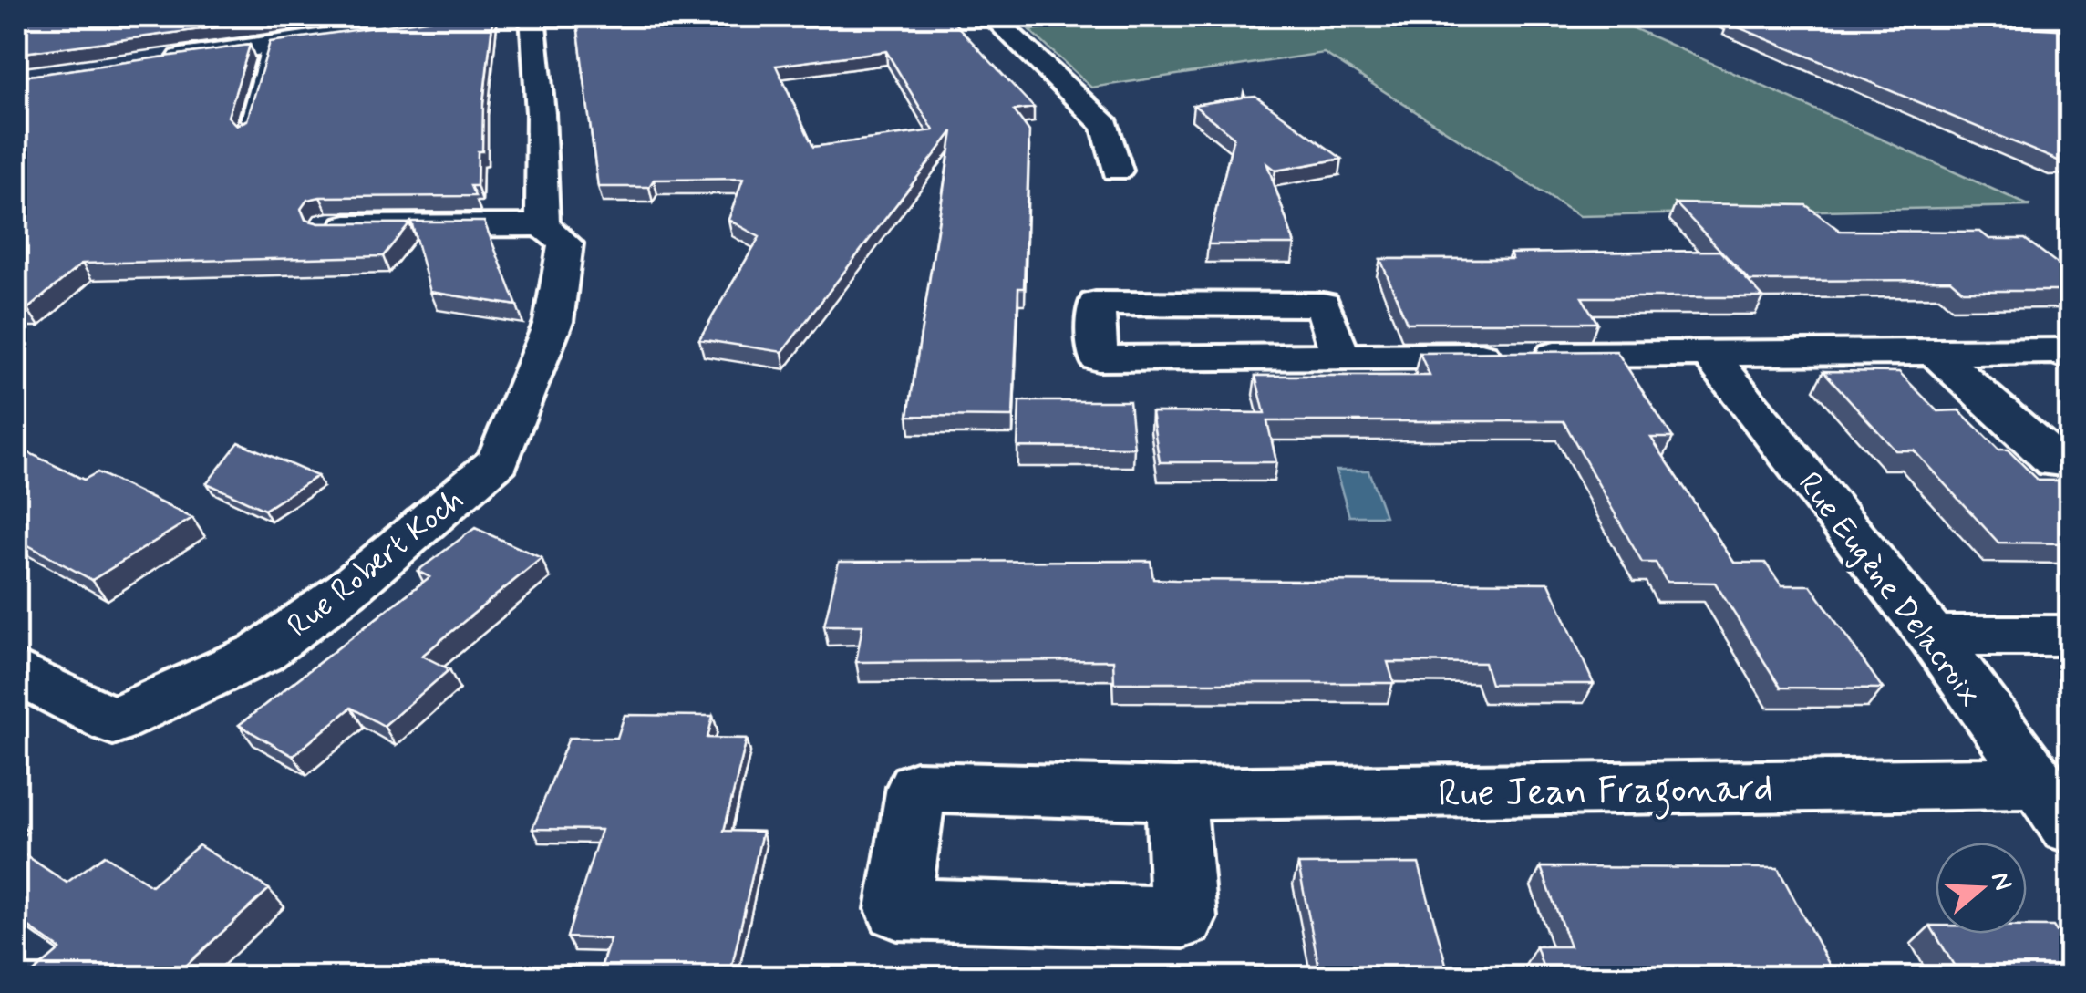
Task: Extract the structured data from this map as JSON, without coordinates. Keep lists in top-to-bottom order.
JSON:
{
  "streets": {
    "street": ["Rue Robert Koch", "Rue Eugène Delacroix", "Rue Jean Fragonard"]
  },
  "crossings": [
    ["Rue Eugène Delacroix", "Rue Jean Fragonard"]
  ],
  "north": "right"
}
